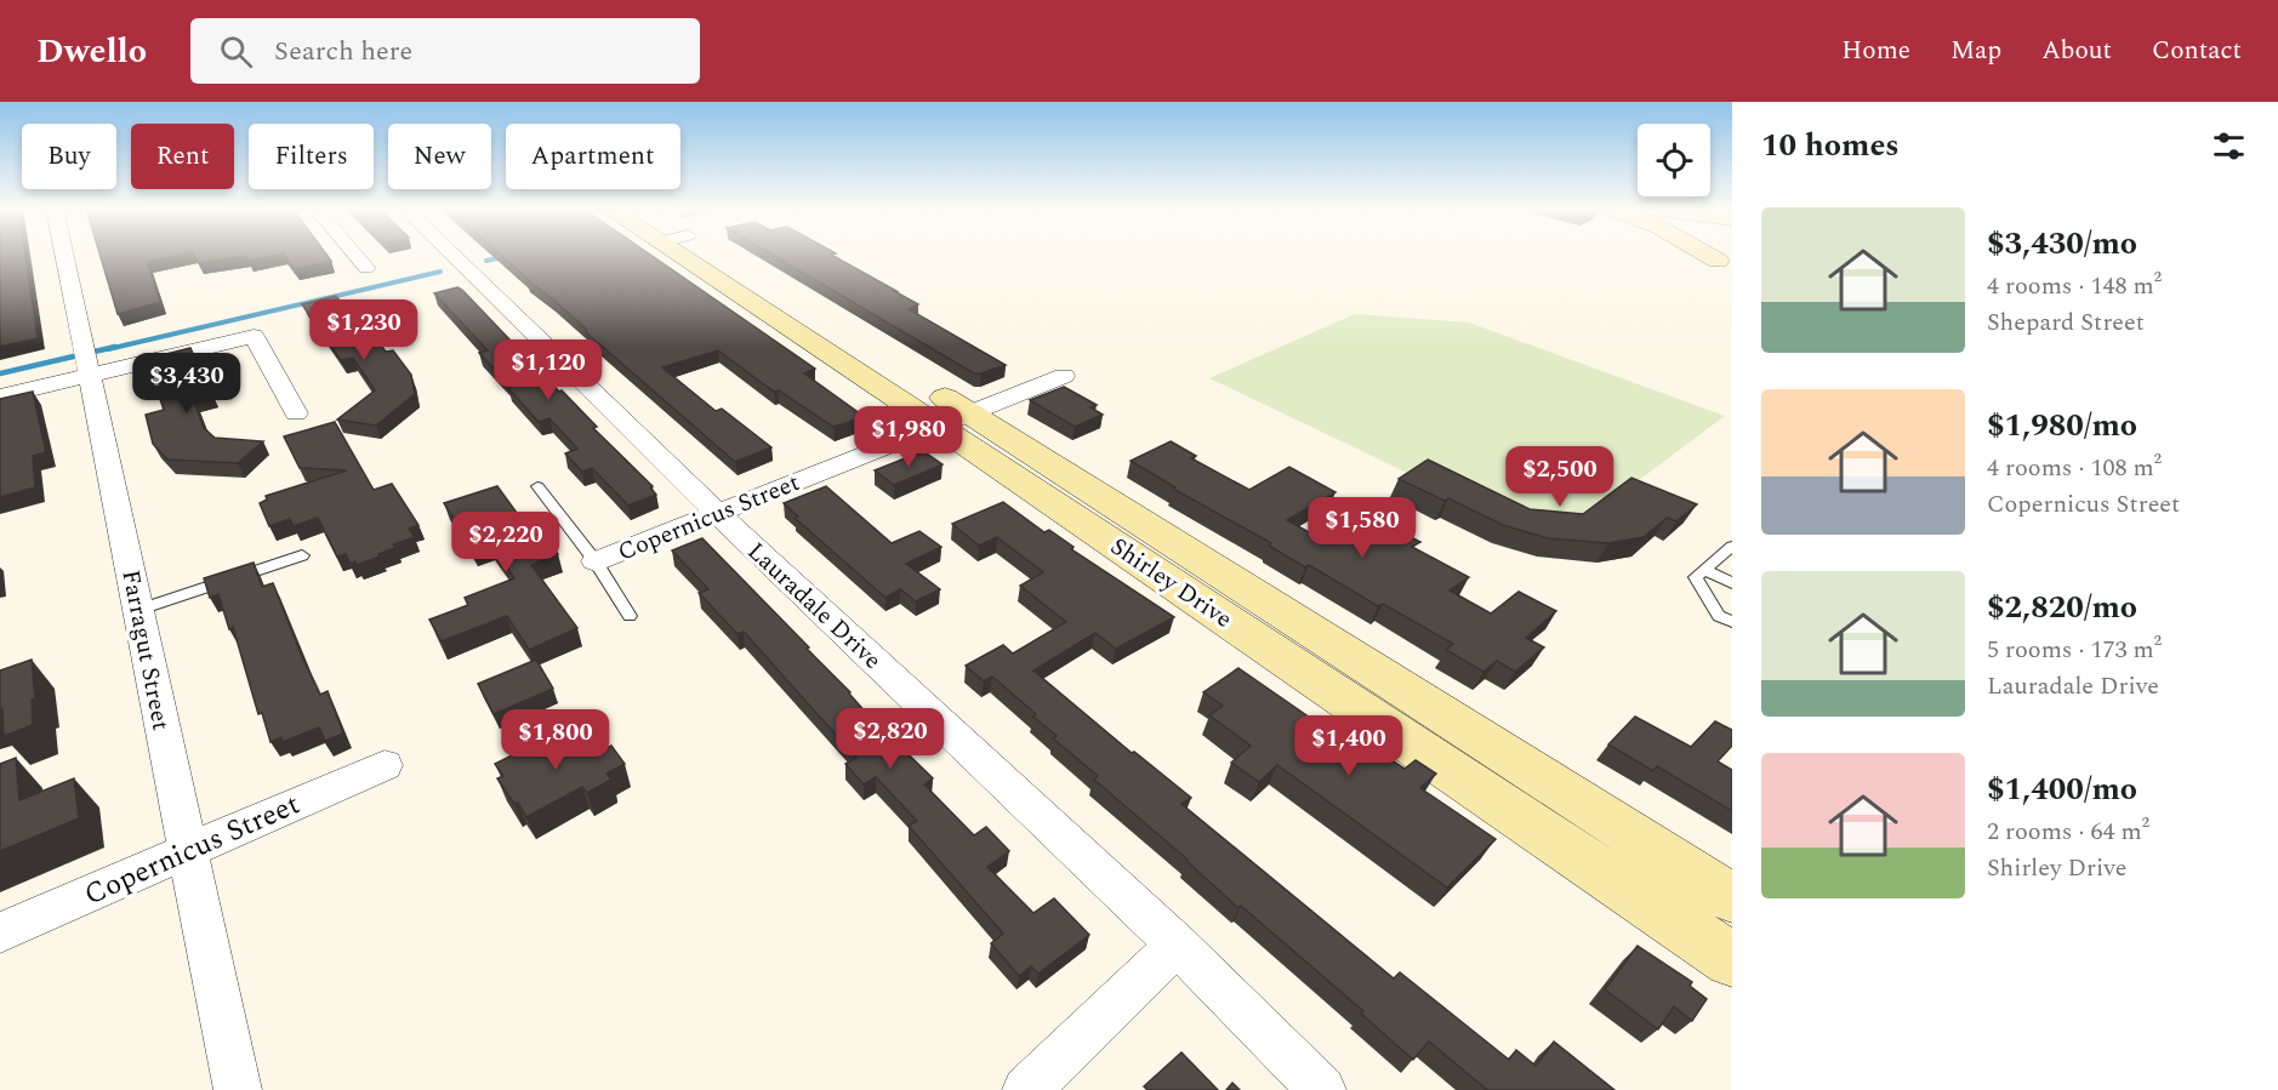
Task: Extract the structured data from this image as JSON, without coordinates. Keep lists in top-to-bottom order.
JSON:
{
  "streets": {
    "street": [
      "Copernicus Street",
      "Shirley Drive",
      "Lauradale Drive",
      "Farragut Street"
    ]
  },
  "crossings": [
    ["Copernicus Street", "Shirley Drive"],
    ["Copernicus Street", "Lauradale Drive"],
    ["Copernicus Street", "Farragut Street"]
  ],
  "page": {
    "header": "Dwello",
    "search": "Search here",
    "nav": [
      "Home",
      "Map",
      "About",
      "Contact"
    ],
    "heading": "10 homes",
    "chip": [
      "Buy",
      "Rent",
      "Filters",
      "New",
      "Apartment"
    ],
    "list": [
      {
        "name": "$3,430/mo",
        "note": "4 rooms · 148 m² · Shepard Street"
      },
      {
        "name": "$1,980/mo",
        "note": "4 rooms · 108 m² · Copernicus Street"
      },
      {
        "name": "$2,820/mo",
        "note": "5 rooms · 173 m² · Lauradale Drive"
      },
      {
        "name": "$1,400/mo",
        "note": "2 rooms · 64 m² · Shirley Drive"
      }
    ],
    "price": [
      "$1,230",
      "$1,120",
      "$3,430",
      "$1,980",
      "$2,500",
      "$1,580",
      "$2,220",
      "$2,820",
      "$1,800",
      "$1,400"
    ]
  }
}
